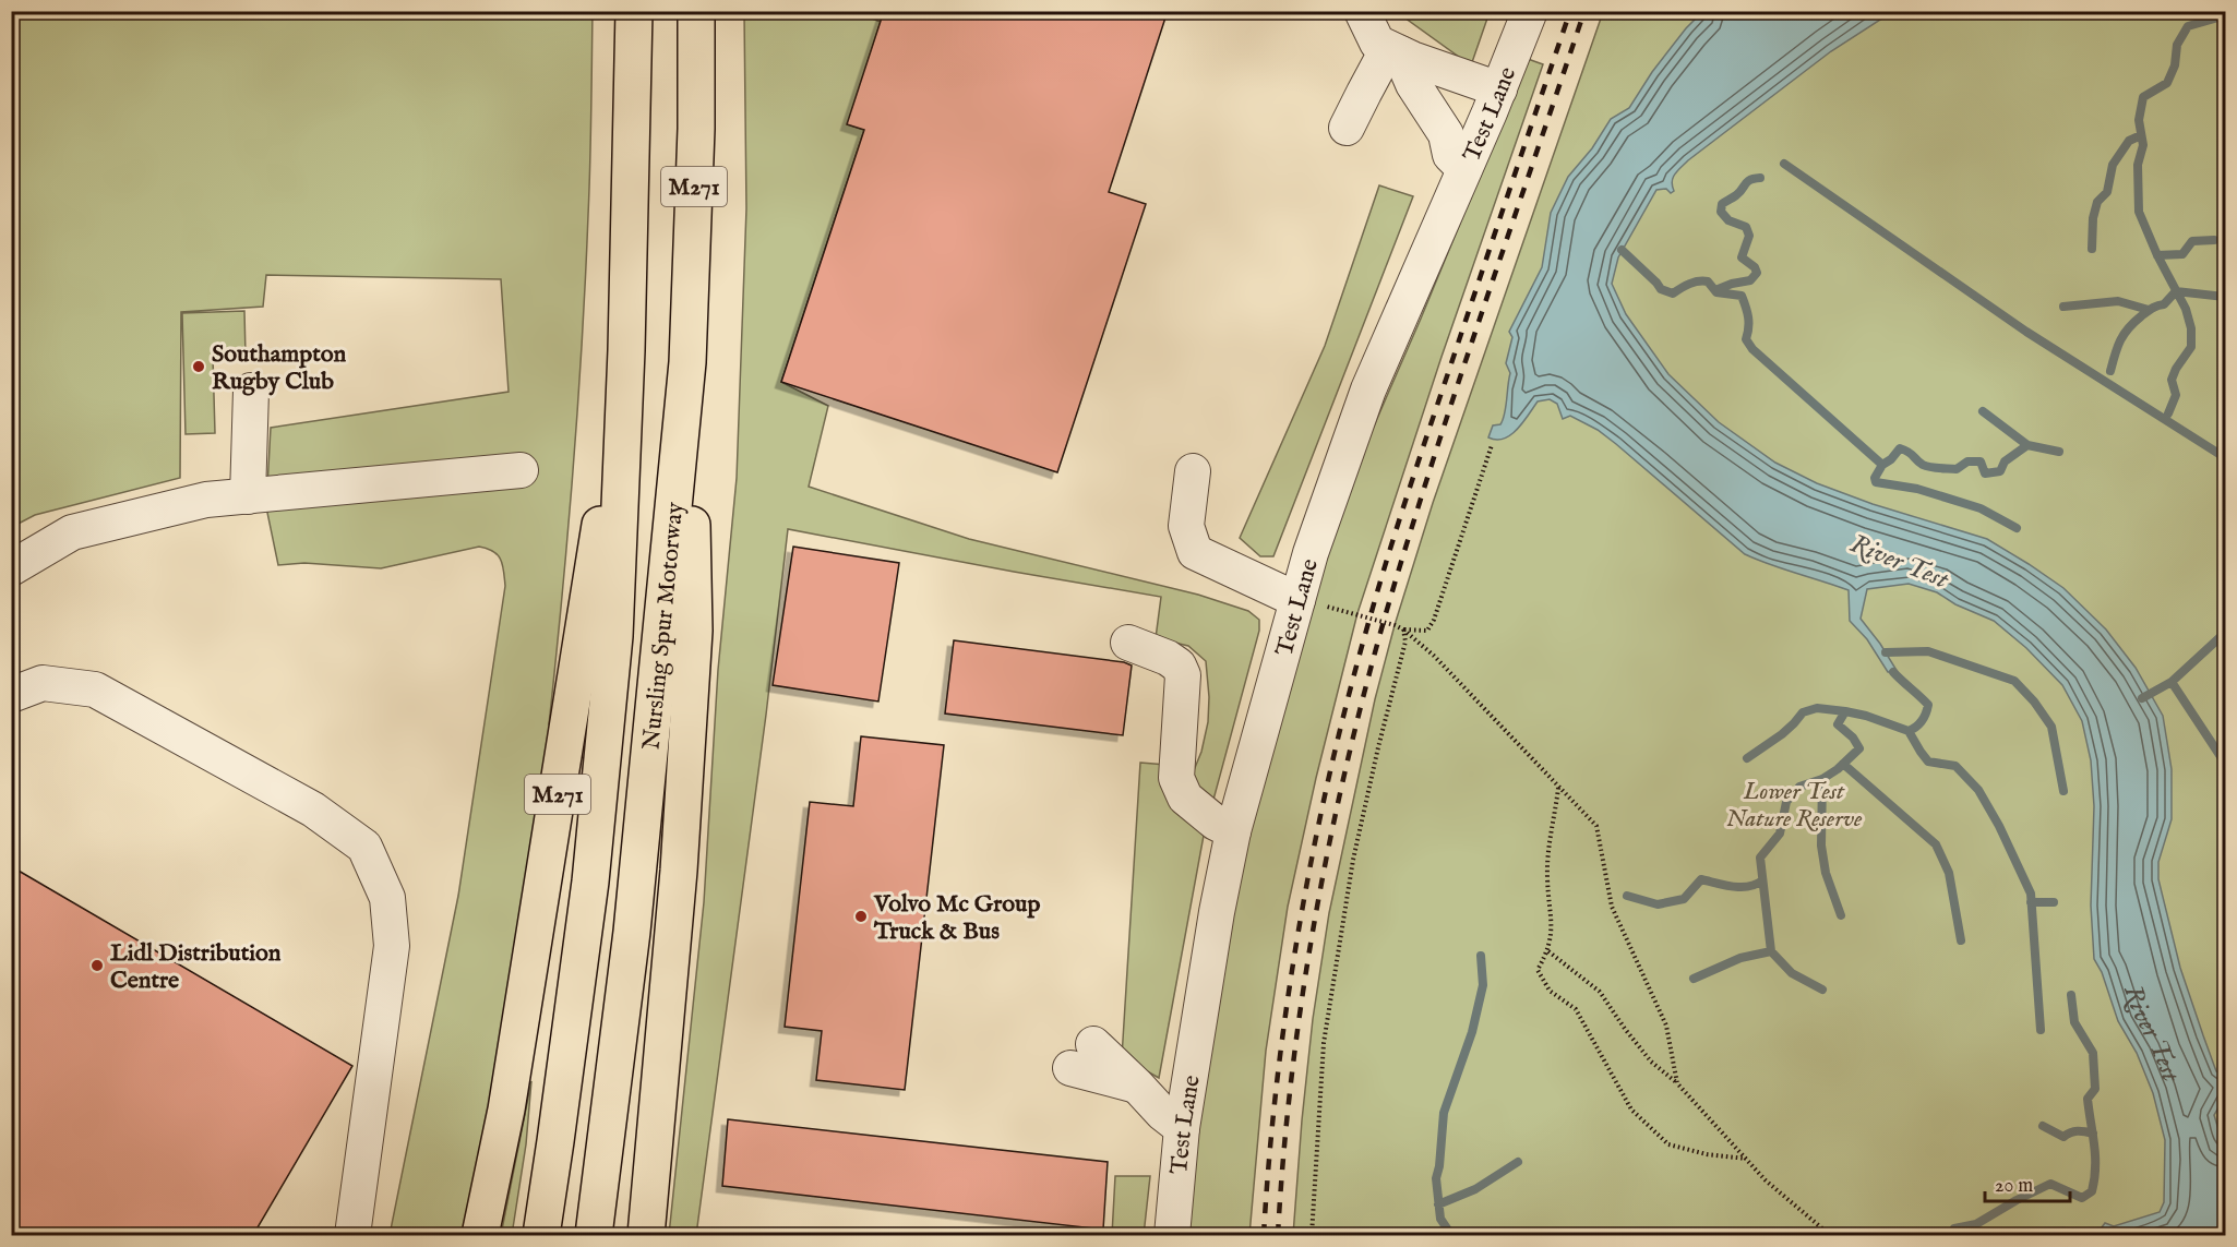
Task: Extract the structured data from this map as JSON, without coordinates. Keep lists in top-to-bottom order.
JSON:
{
  "streets": {
    "highway": ["M271", "Nursling Spur Motorway"],
    "street": ["Test Lane"]
  },
  "crossings": [
    ["M271", "Nursling Spur Motorway"]
  ],
  "water": ["River Test"],
  "parks": ["Lower Test Nature Reserve"],
  "places": ["Southampton Rugby Club", "Volvo Mc Group Truck & Bus", "Lidl Distribution Centre"],
  "scale_bar": "20 m"
}
